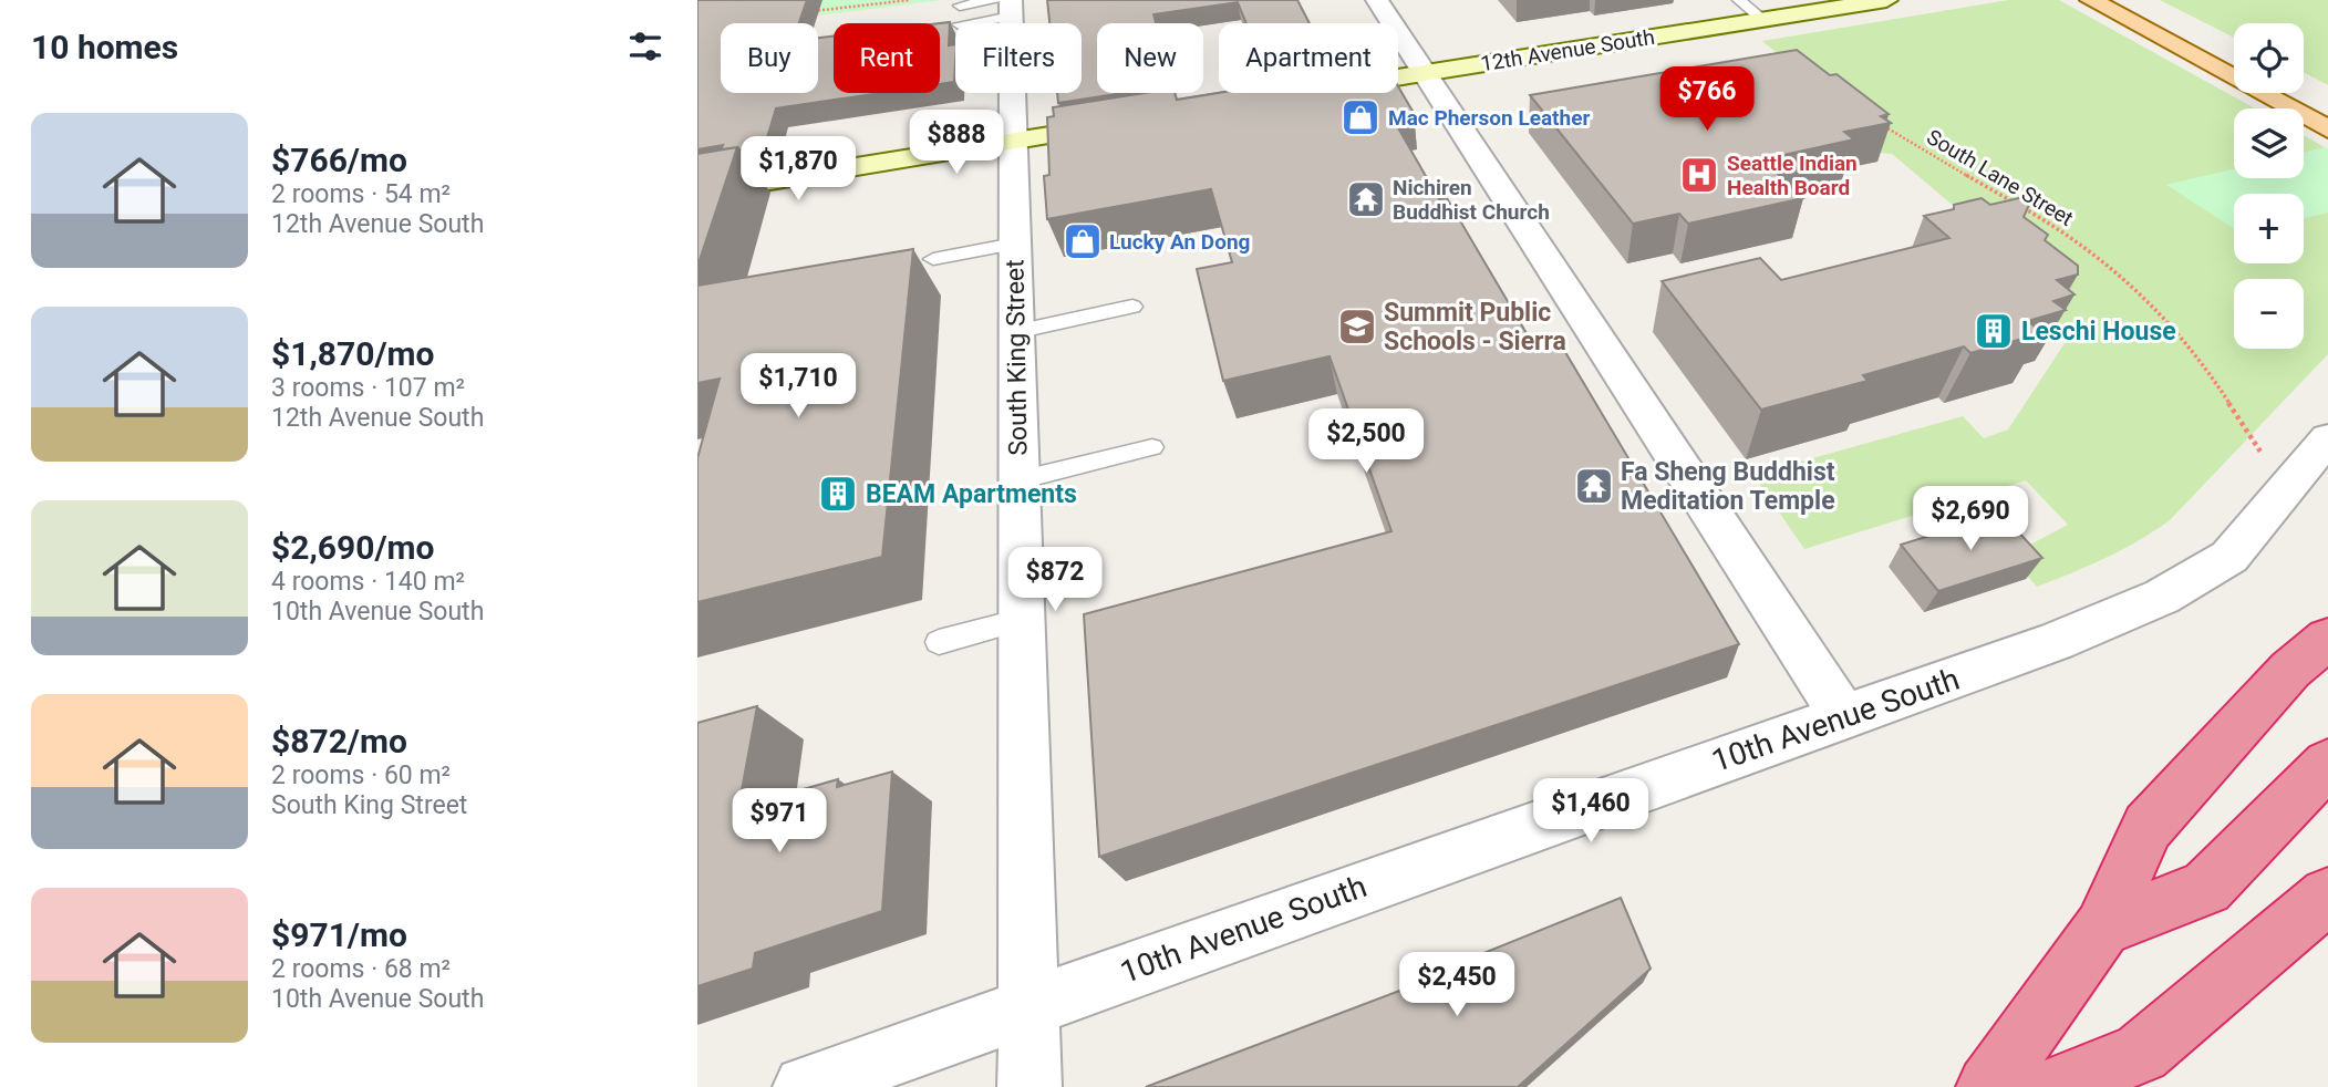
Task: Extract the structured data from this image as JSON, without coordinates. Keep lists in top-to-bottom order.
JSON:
{
  "streets": {
    "main road": ["12th Avenue South"],
    "street": ["South King Street", "10th Avenue South"],
    "path": ["South Lane Street"]
  },
  "crossings": [
    ["South King Street", "10th Avenue South"]
  ],
  "places": {
    "shop": ["Mac Pherson Leather", "Lucky An Dong"],
    "hospital": ["Seattle Indian Health Board"],
    "temple": ["Nichiren Buddhist Church", "Fa Sheng Buddhist Meditation Temple"],
    "school or university": ["Summit Public Schools - Sierra"],
    "building": ["Leschi House", "BEAM Apartments"]
  },
  "page": {
    "heading": "10 homes",
    "map_buttons": ["+", "−"],
    "chip": [
      "Buy",
      "Rent",
      "Filters",
      "New",
      "Apartment"
    ],
    "price": [
      "$766",
      "$888",
      "$1,870",
      "$1,710",
      "$2,500",
      "$2,690",
      "$872",
      "$1,460",
      "$971",
      "$2,450"
    ],
    "list": [
      {
        "name": "$766/mo",
        "note": "2 rooms · 54 m² · 12th Avenue South"
      },
      {
        "name": "$1,870/mo",
        "note": "3 rooms · 107 m² · 12th Avenue South"
      },
      {
        "name": "$2,690/mo",
        "note": "4 rooms · 140 m² · 10th Avenue South"
      },
      {
        "name": "$872/mo",
        "note": "2 rooms · 60 m² · South King Street"
      },
      {
        "name": "$971/mo",
        "note": "2 rooms · 68 m² · 10th Avenue South"
      }
    ]
  }
}
